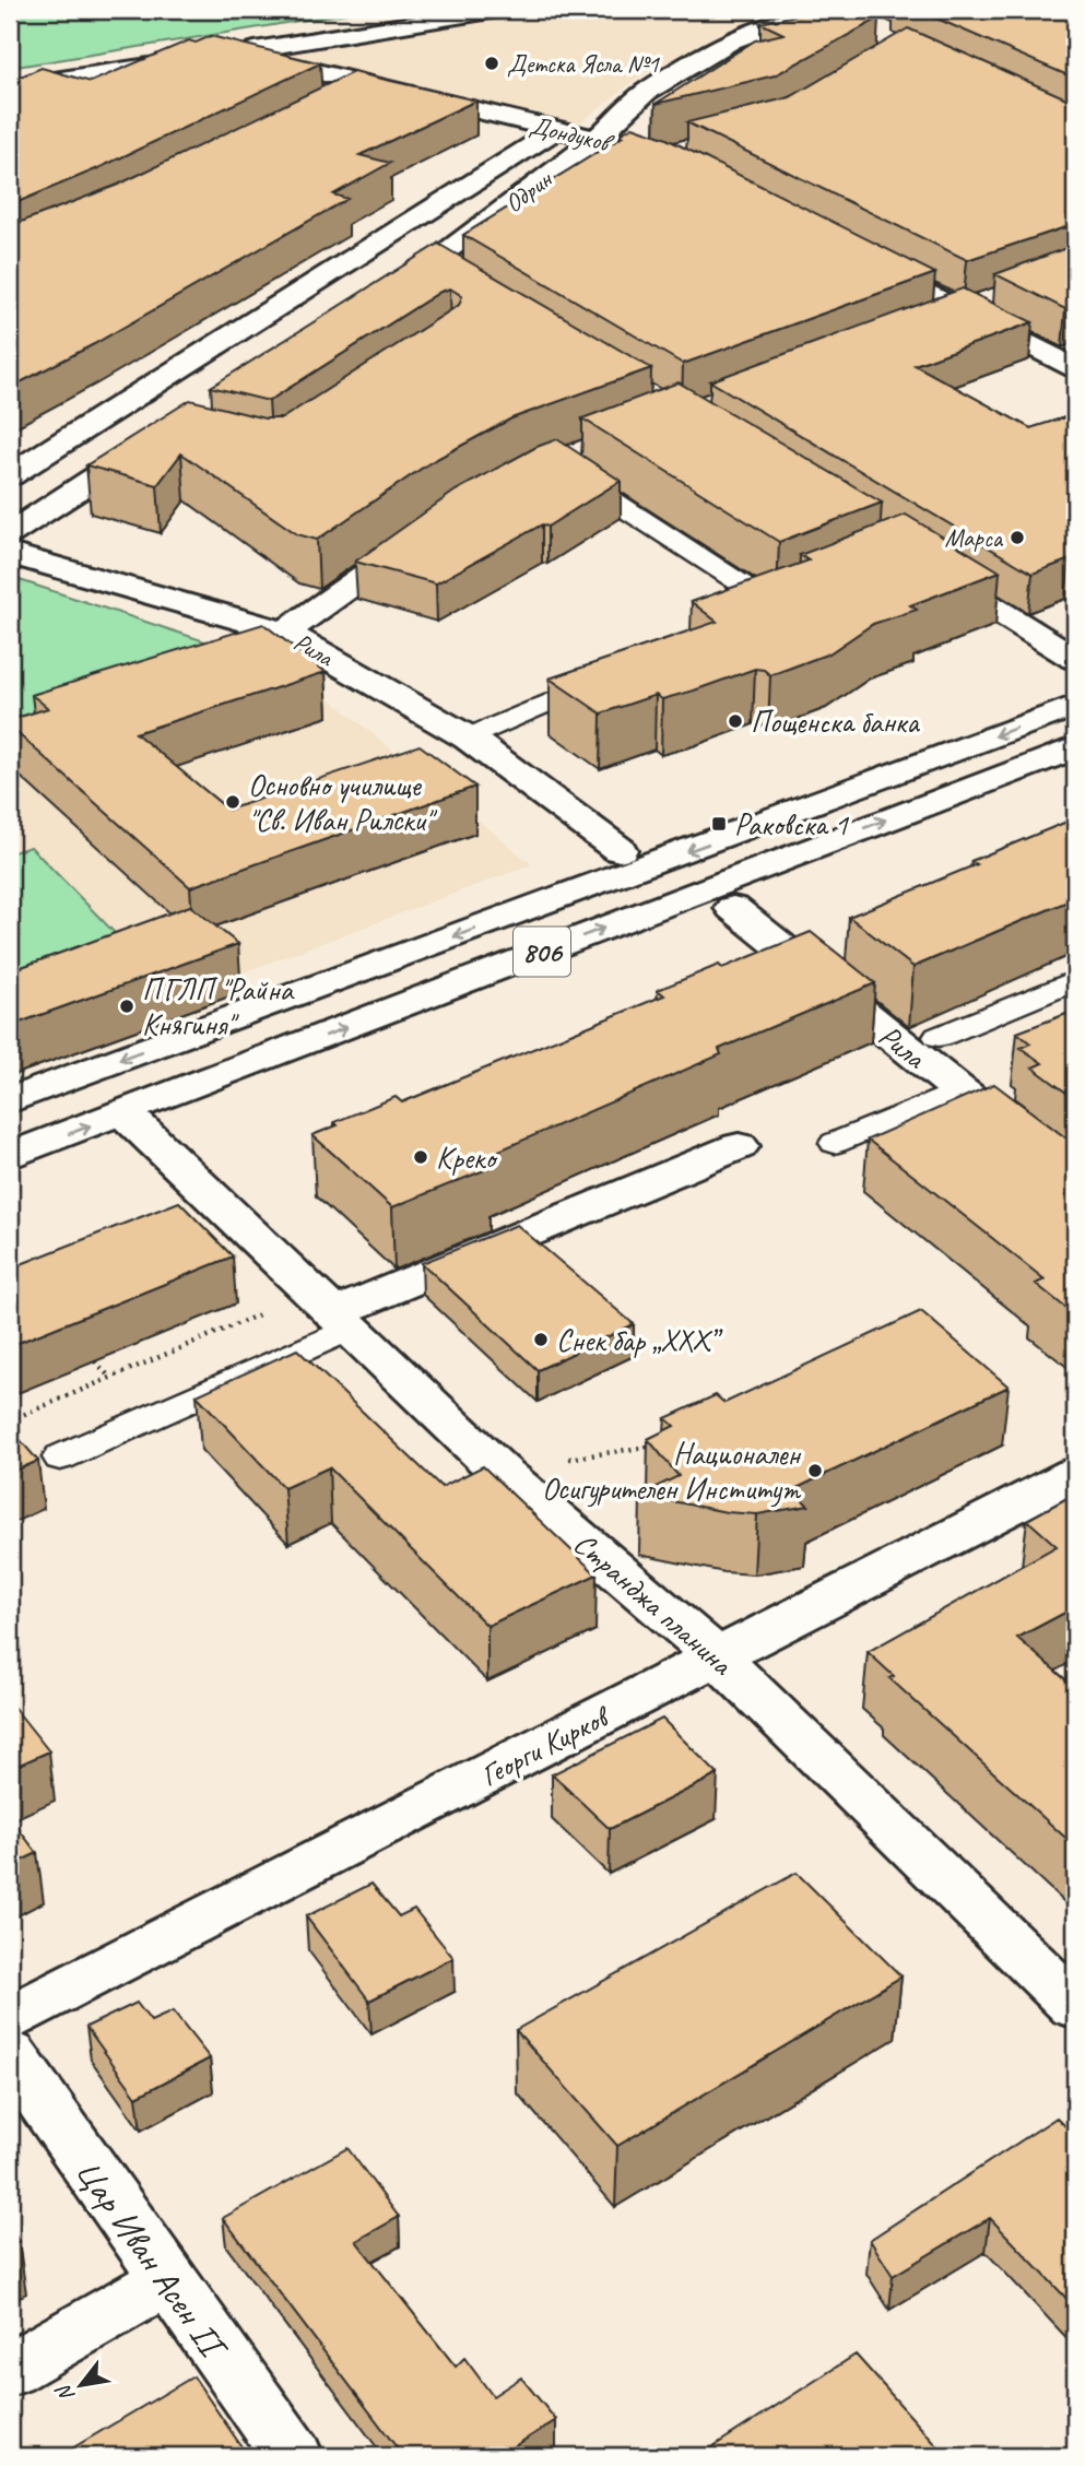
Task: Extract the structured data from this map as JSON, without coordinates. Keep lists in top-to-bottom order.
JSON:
{
  "streets": {
    "street": [
      "Дондуков",
      "Одрин",
      "Рила",
      "806",
      "Странджа планина",
      "Георги Кирков",
      "Цар Иван Асен II"
    ]
  },
  "crossings": [
    ["Дондуков", "Одрин"],
    ["806", "Странджа планина"],
    ["Странджа планина", "Георги Кирков"]
  ],
  "places": {
    "other": [
      "Детска Ясла №1",
      "Марса",
      "Пощенска банка",
      "Основно училище \"Св. Иван Рилски\"",
      "ПГЛП \"Райна Княгиня\"",
      "Креко",
      "Снек бар „ХХХ”",
      "Национален Осигурителен Институт"
    ],
    "transit": ["Раковска 1"]
  },
  "north": "bottom left"
}
